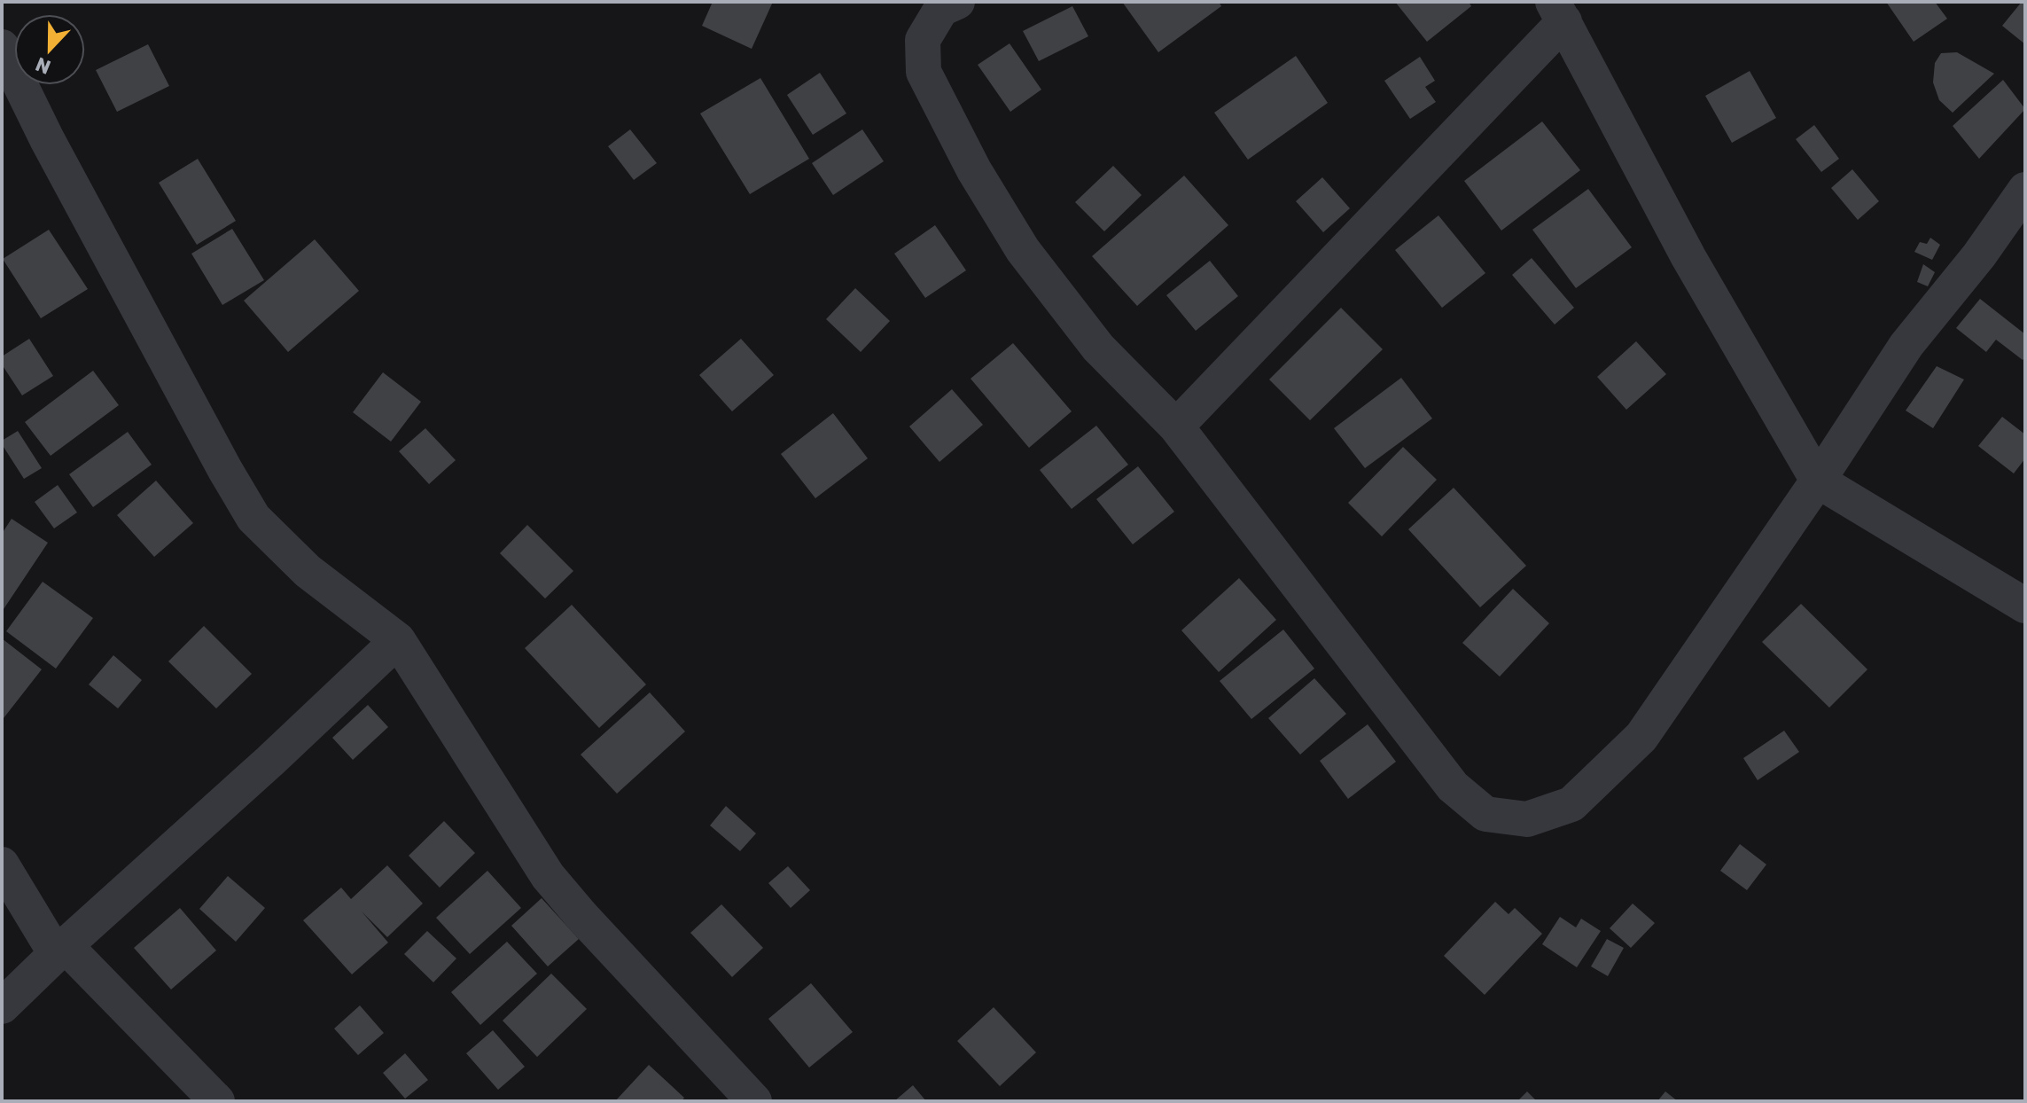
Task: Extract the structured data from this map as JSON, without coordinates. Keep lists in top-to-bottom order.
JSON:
{
  "north": "bottom"
}
